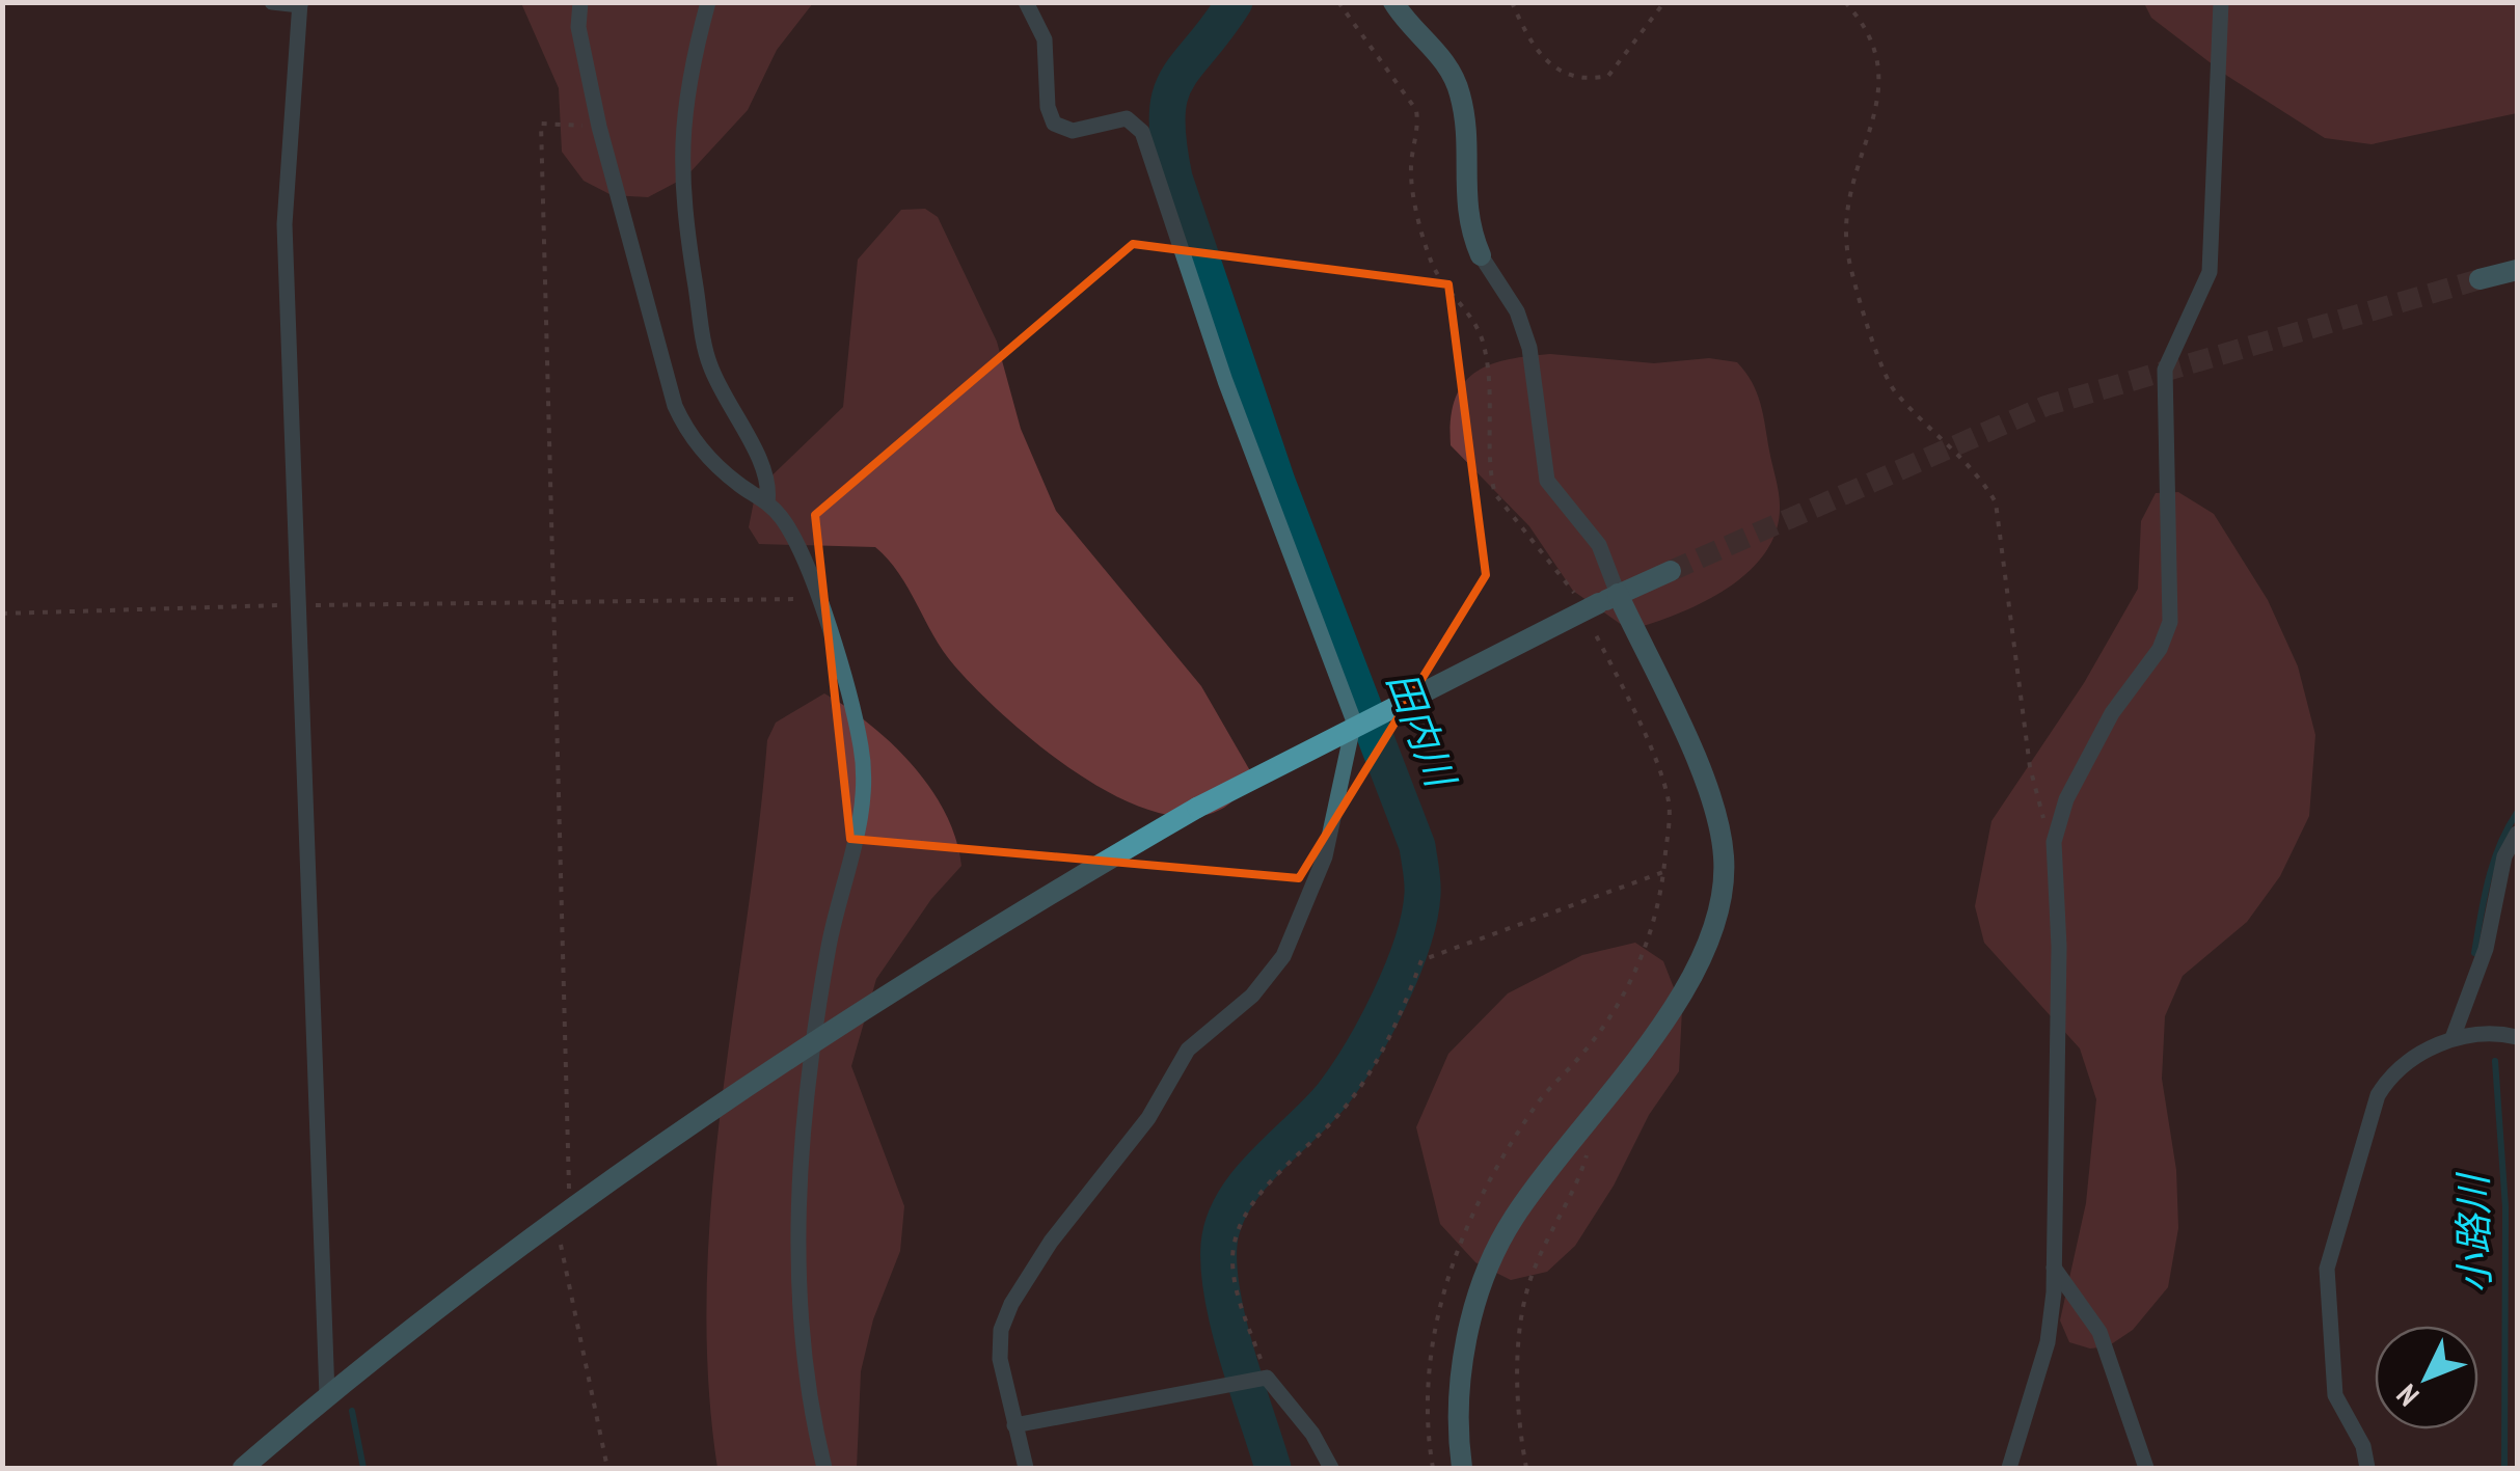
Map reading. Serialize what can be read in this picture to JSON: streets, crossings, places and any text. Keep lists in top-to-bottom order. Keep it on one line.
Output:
{"water":["田内川","小路川"],"north":"bottom left"}
